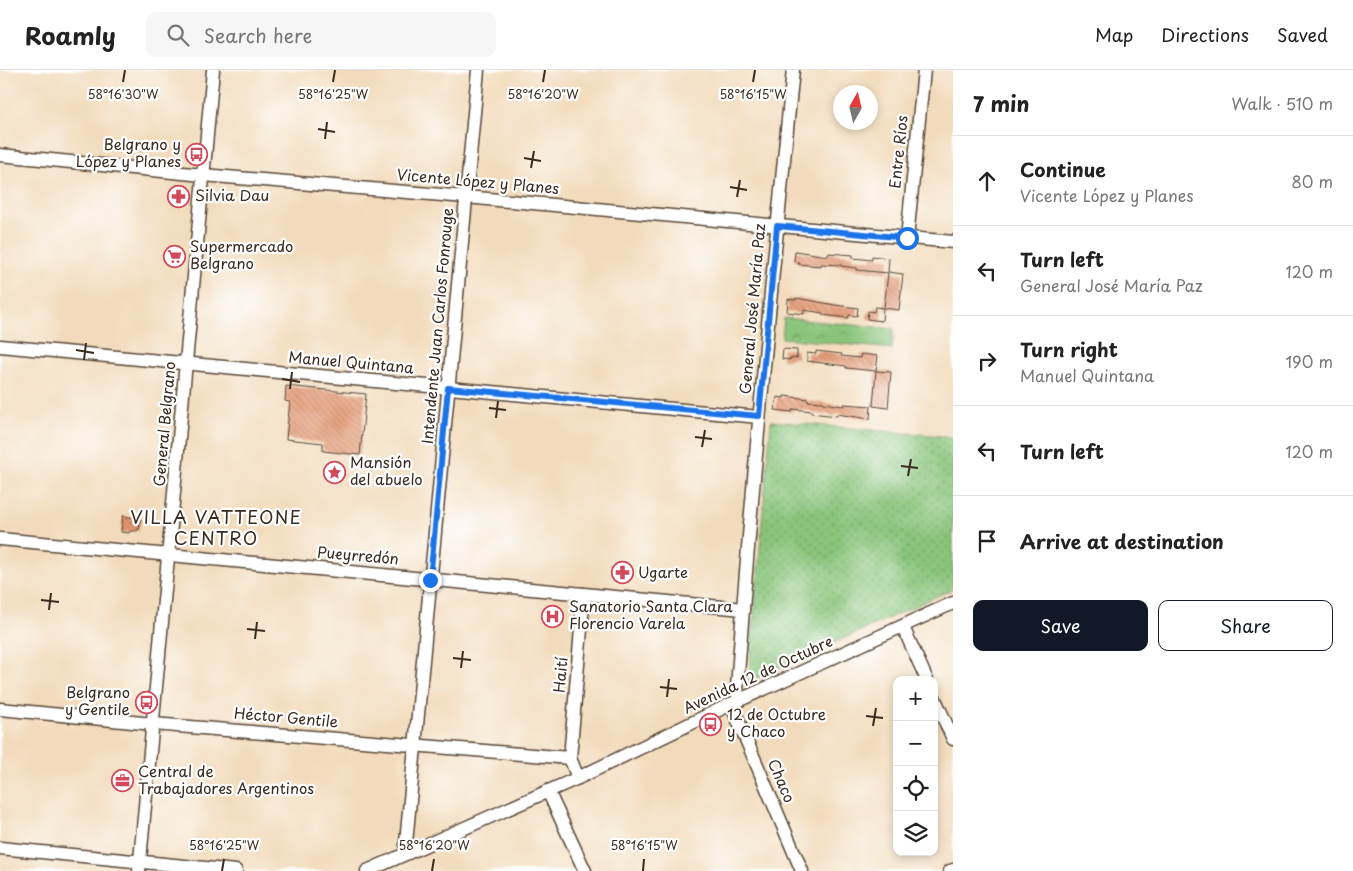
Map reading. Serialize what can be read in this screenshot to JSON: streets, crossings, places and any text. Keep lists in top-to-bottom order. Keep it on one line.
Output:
{"streets":{"street":["Entre Ríos","Vicente López y Planes","General José María Paz","Intendente Juan Carlos Fonrouge","Manuel Quintana","General Belgrano","Pueyrredón","Haití","Avenida 12 de Octubre","Héctor Gentile","Chaco"]},"crossings":[["Entre Ríos","Vicente López y Planes"],["Vicente López y Planes","General José María Paz"],["Vicente López y Planes","Intendente Juan Carlos Fonrouge"],["Vicente López y Planes","General Belgrano"],["General José María Paz","Manuel Quintana"],["General José María Paz","Pueyrredón"],["General José María Paz","Avenida 12 de Octubre"],["General José María Paz","Chaco"],["Intendente Juan Carlos Fonrouge","Manuel Quintana"],["Intendente Juan Carlos Fonrouge","Pueyrredón"],["Intendente Juan Carlos Fonrouge","Avenida 12 de Octubre"],["Intendente Juan Carlos Fonrouge","Héctor Gentile"],["Manuel Quintana","General Belgrano"],["General Belgrano","Pueyrredón"],["General Belgrano","Héctor Gentile"],["Pueyrredón","Haití"],["Haití","Héctor Gentile"],["Avenida 12 de Octubre","Chaco"]],"districts":["VILLA VATTEONE CENTRO"],"places":{"bus stop":["Belgrano y López y Planes","Belgrano y Gentile","12 de Octubre y Chaco"],"pharmacy":["Silvia Dau","Ugarte"],"supermarket":["Supermercado Belgrano"],"place":["Mansión del abuelo"],"hospital":["Sanatorio Santa Clara Florencio Varela"],"office":["Central de Trabajadores Argentinos"]},"north":"top","page":{"header":"Roamly","search":"Search here","nav":["Map","Directions","Saved"],"heading":["7 min","Walk · 510 m"],"list":[["Continue","Vicente López y Planes","80 m"],["Turn left","General José María Paz","120 m"],["Turn right","Manuel Quintana","190 m"],["Turn left","120 m"],"Arrive at destination"],"buttons":["Save","Share"],"map_buttons":["+","−"]},"coordinates":["58°16'30\"W","58°16'25\"W","58°16'20\"W","58°16'15\"W"]}
